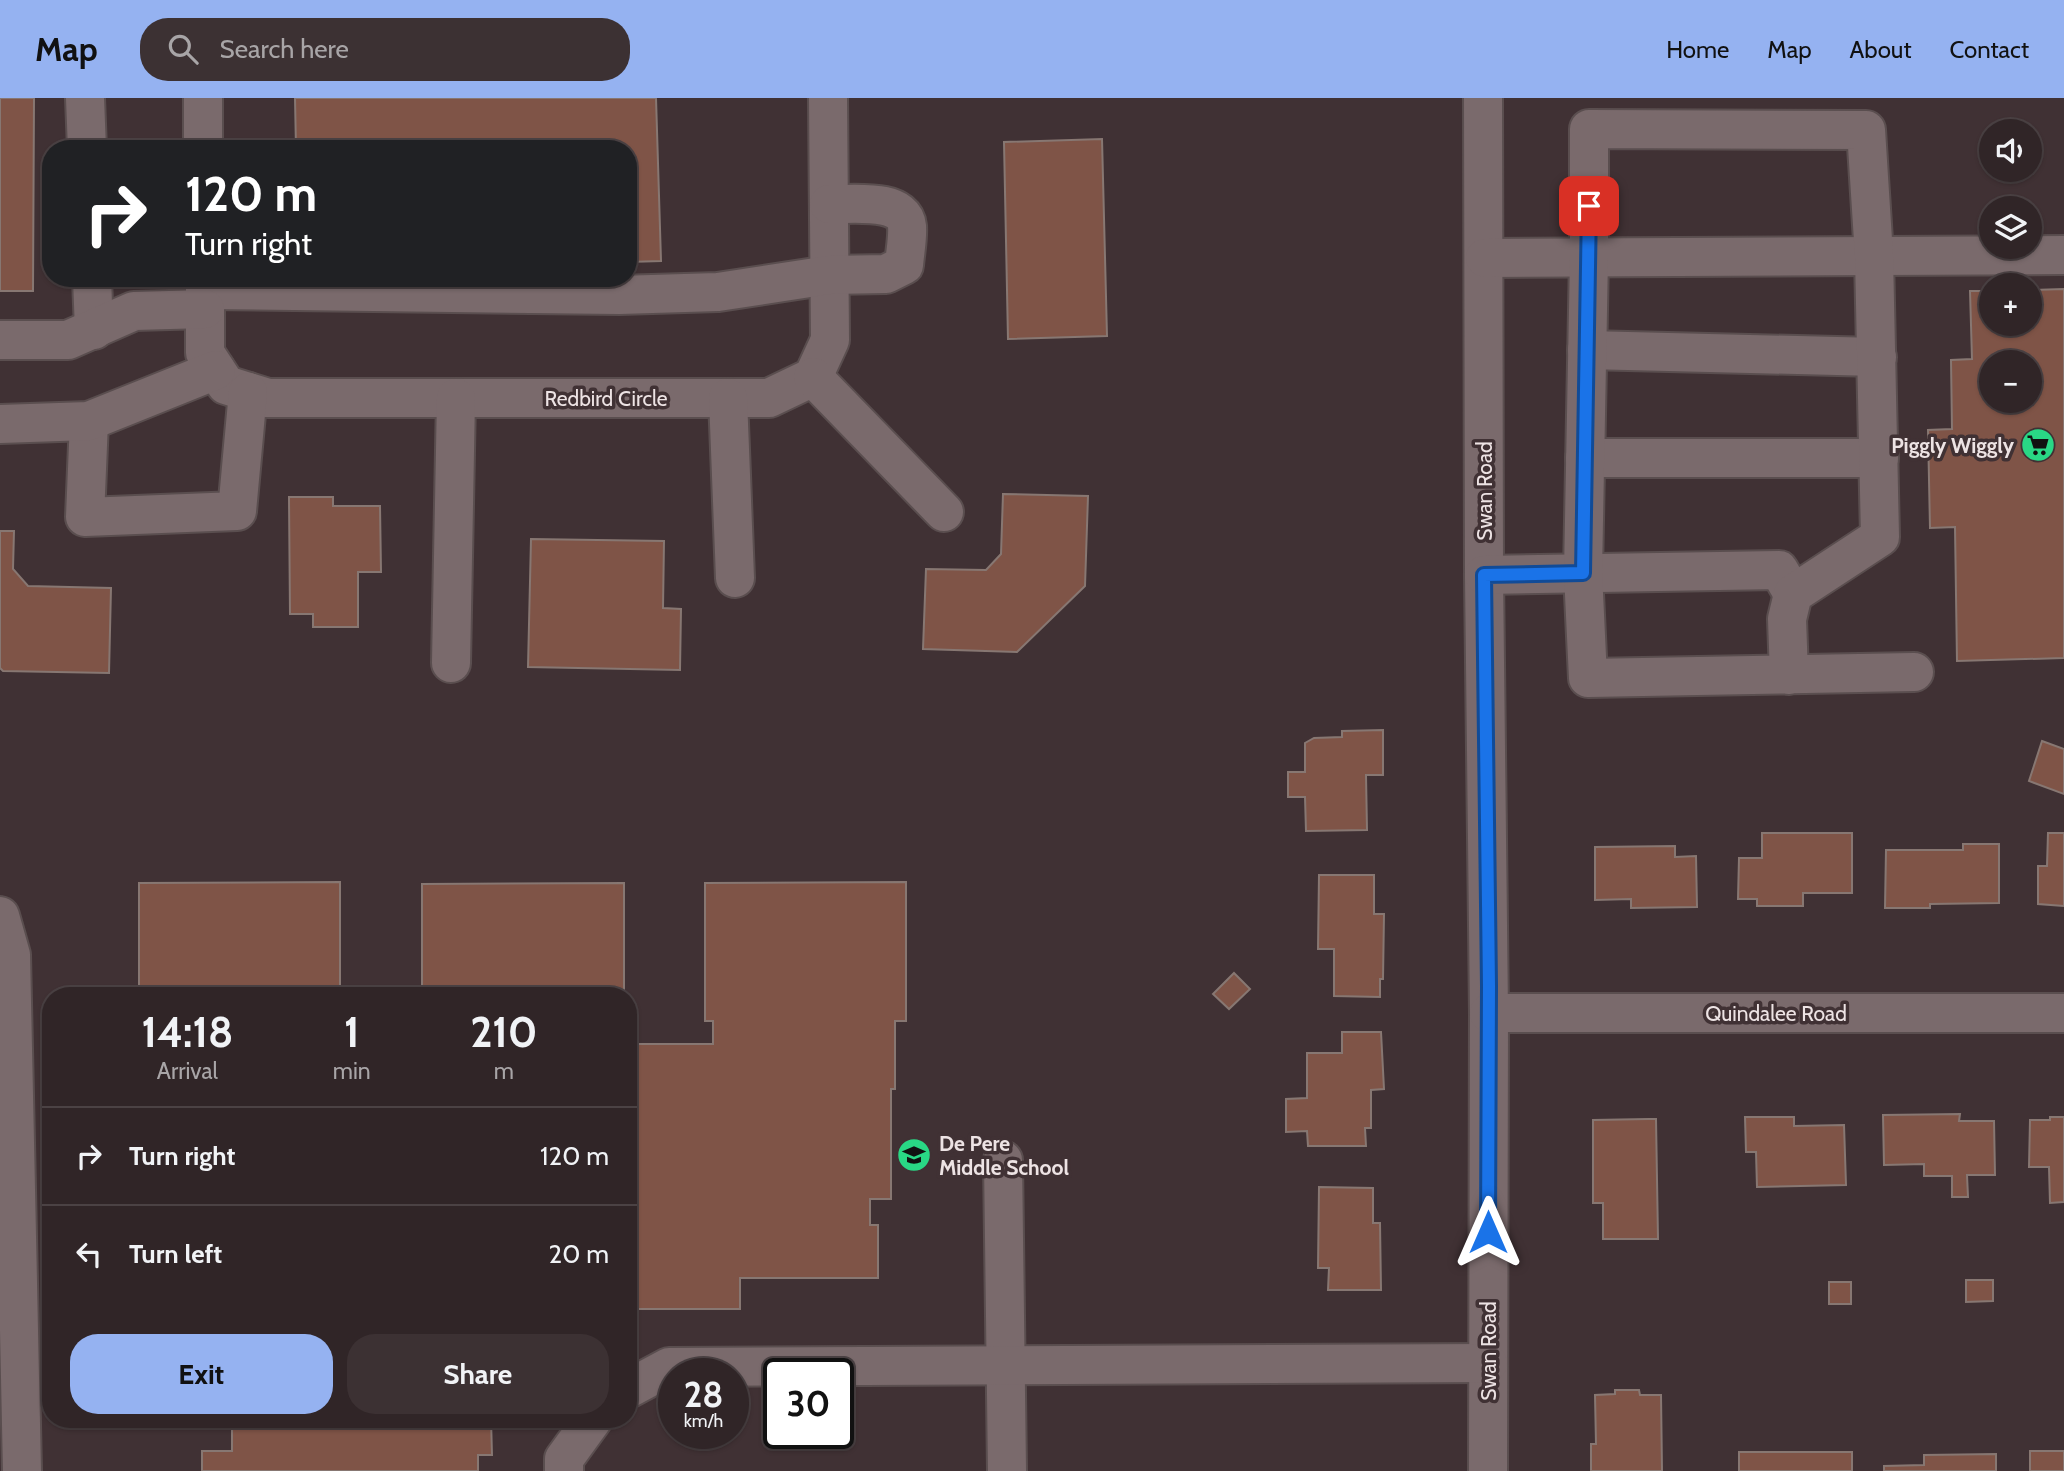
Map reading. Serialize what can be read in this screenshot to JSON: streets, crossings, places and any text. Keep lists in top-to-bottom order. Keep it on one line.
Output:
{"streets":{"street":["Redbird Circle","Swan Road","Quindalee Road"]},"crossings":[["Swan Road","Quindalee Road"]],"places":{"supermarket":["Piggly Wiggly"],"school or university":["De Pere Middle School"]},"page":{"header":"Map","search":"Search here","nav":["Home","Map","About","Contact"],"map_buttons":["+","−"],"turn":["120 m","Turn right"],"eta":["14:18","Arrival","1","min","210","m"],"list":[{"name":"Turn right","value":"120 m"},{"name":"Turn left","value":"20 m"}],"buttons":["Exit","Share"],"speed":"28 km/h","limit":"30"}}
